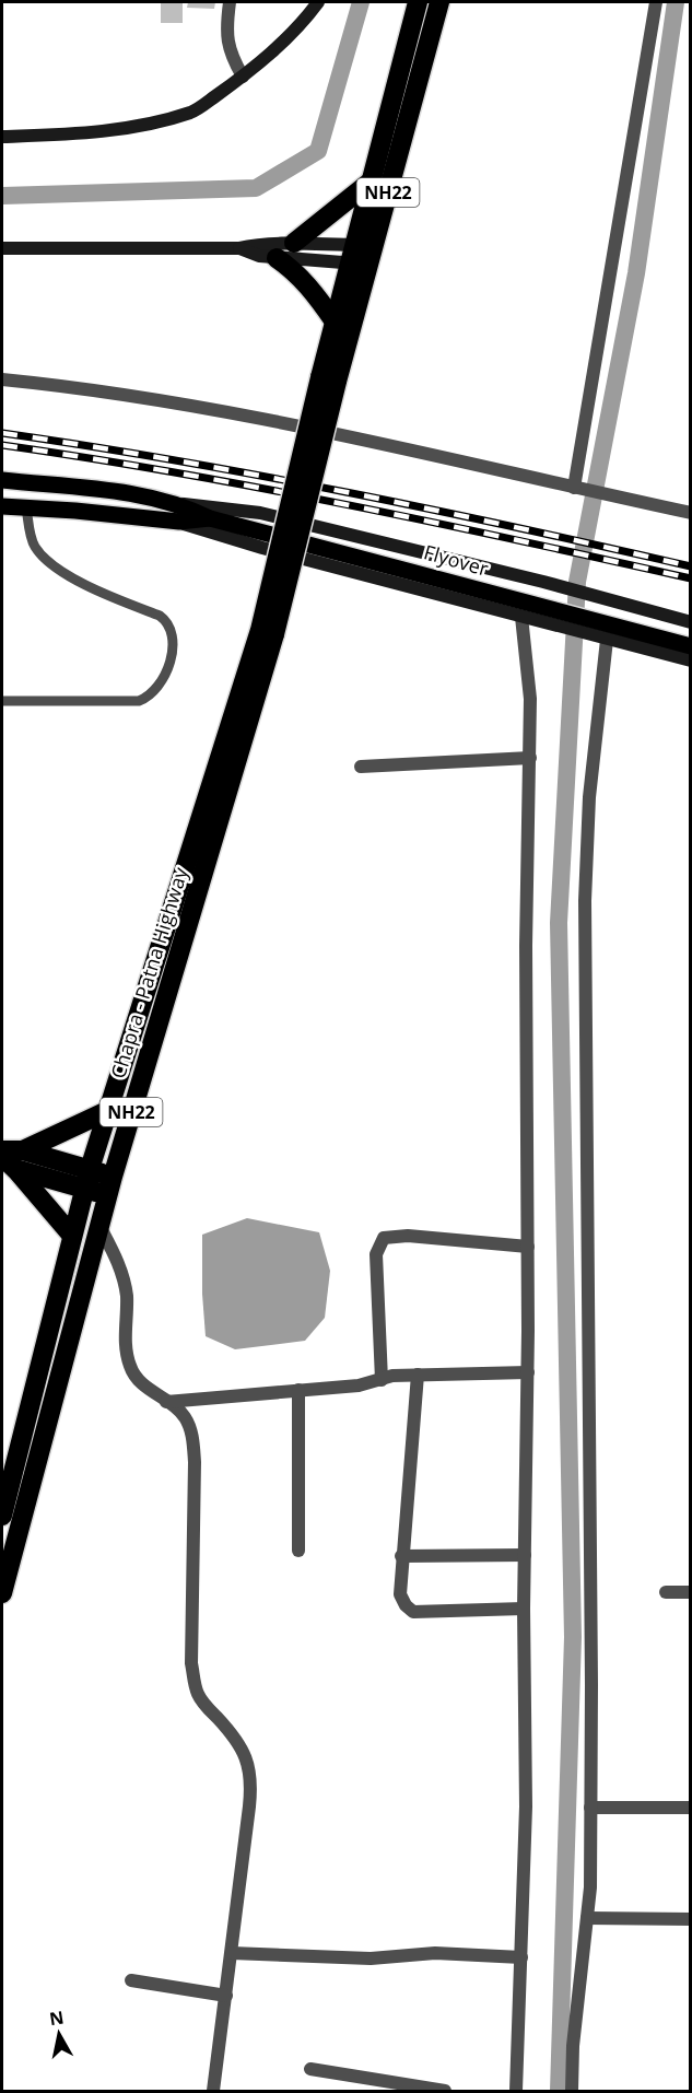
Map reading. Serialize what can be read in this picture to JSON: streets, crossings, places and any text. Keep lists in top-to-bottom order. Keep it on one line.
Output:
{"streets":{"highway":["NH22","Chapra - Patna Highway"],"main road":["Flyover"]},"crossings":[["NH22","Chapra - Patna Highway"]],"north":"top"}
